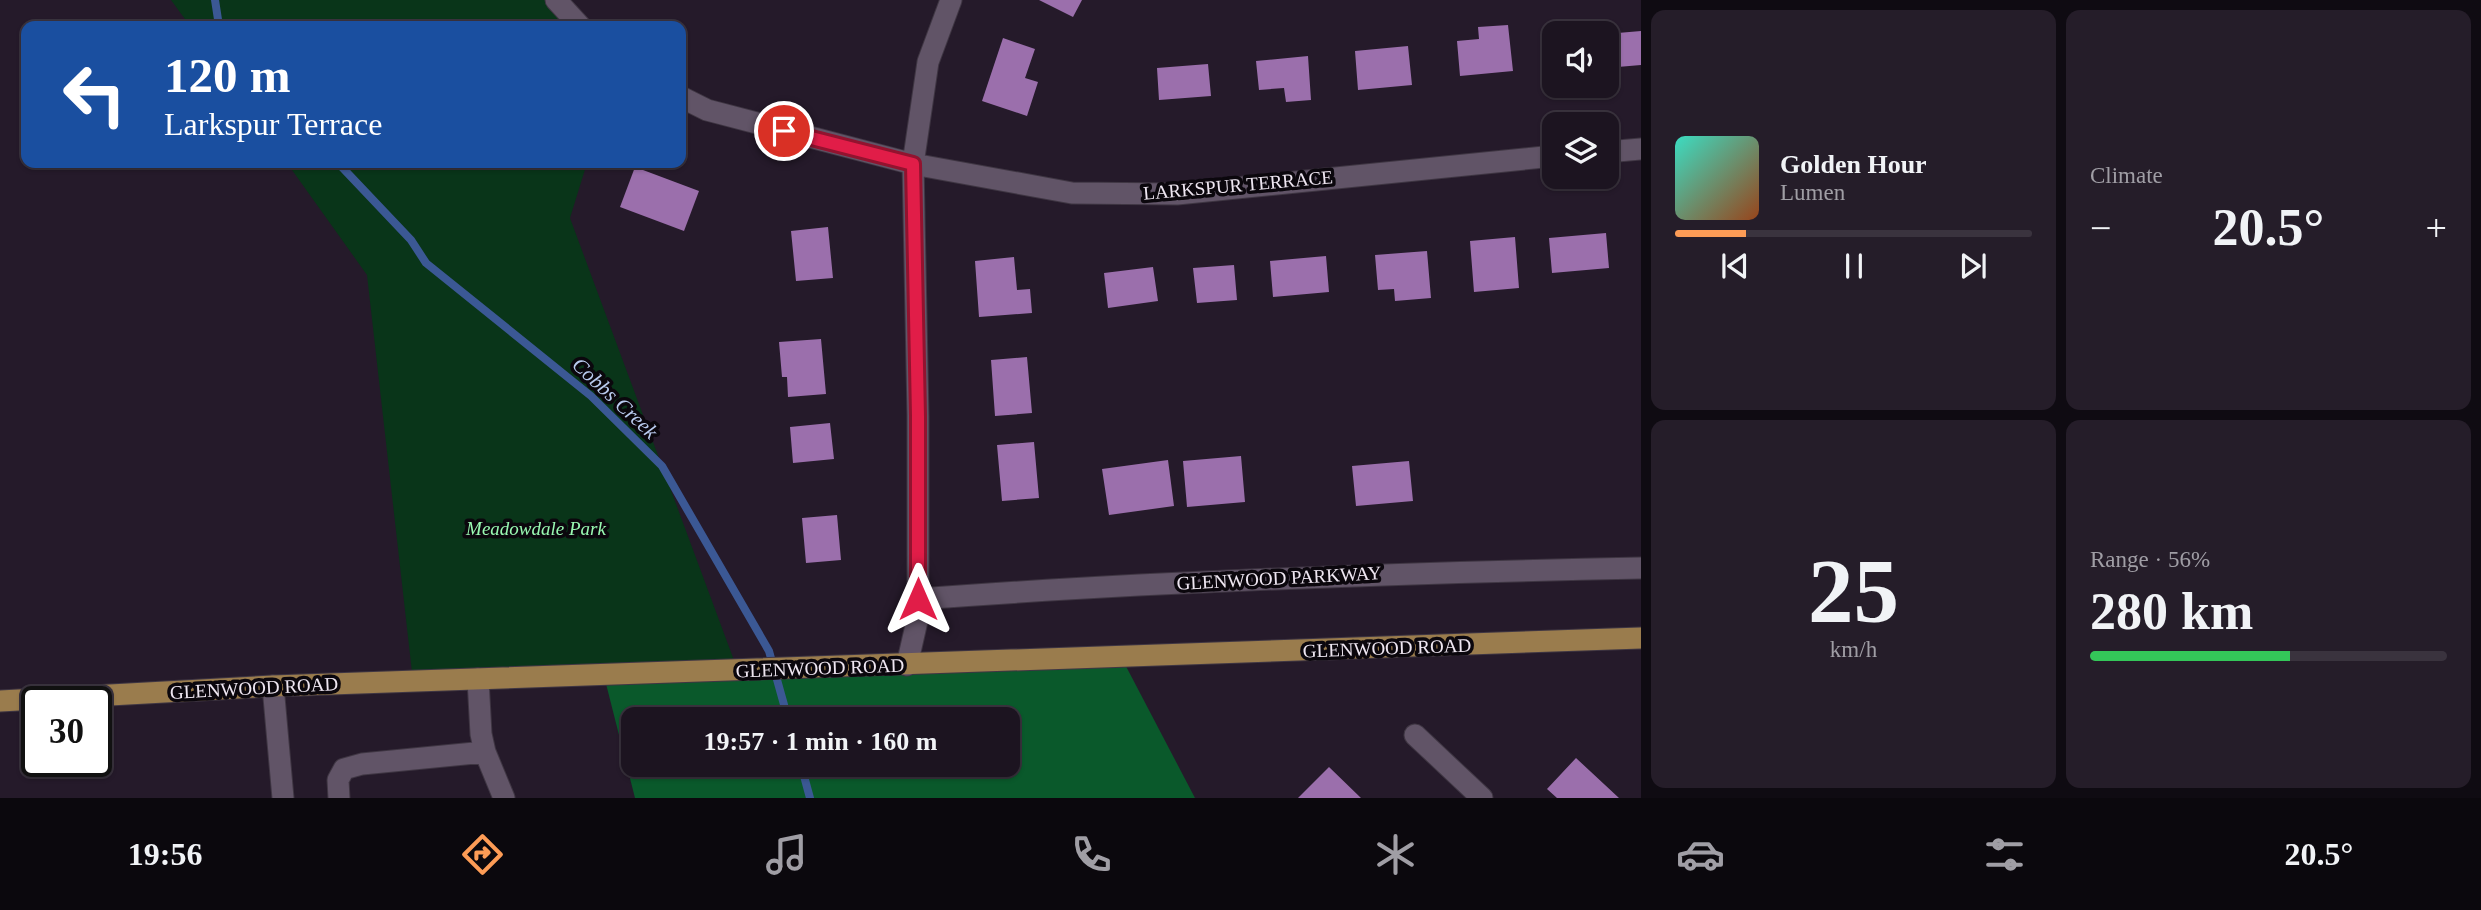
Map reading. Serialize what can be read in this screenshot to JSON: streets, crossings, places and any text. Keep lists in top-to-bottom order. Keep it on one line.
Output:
{"streets":{"main road":["GLENWOOD ROAD"],"street":["LARKSPUR TERRACE","GLENWOOD PARKWAY"]},"water":["Cobbs Creek"],"parks":["Meadowdale Park"],"page":{"tile":["Climate",["25","km/h"],["Range · 56%","280 km"]],"turn":["120 m","Larkspur Terrace"],"song":["Golden Hour","Lumen"],"heat":["−","20.5°","+"],"limit":"30","trip":"19:57 · 1 min · 160 m","tabs":["19:56","20.5°"]}}
